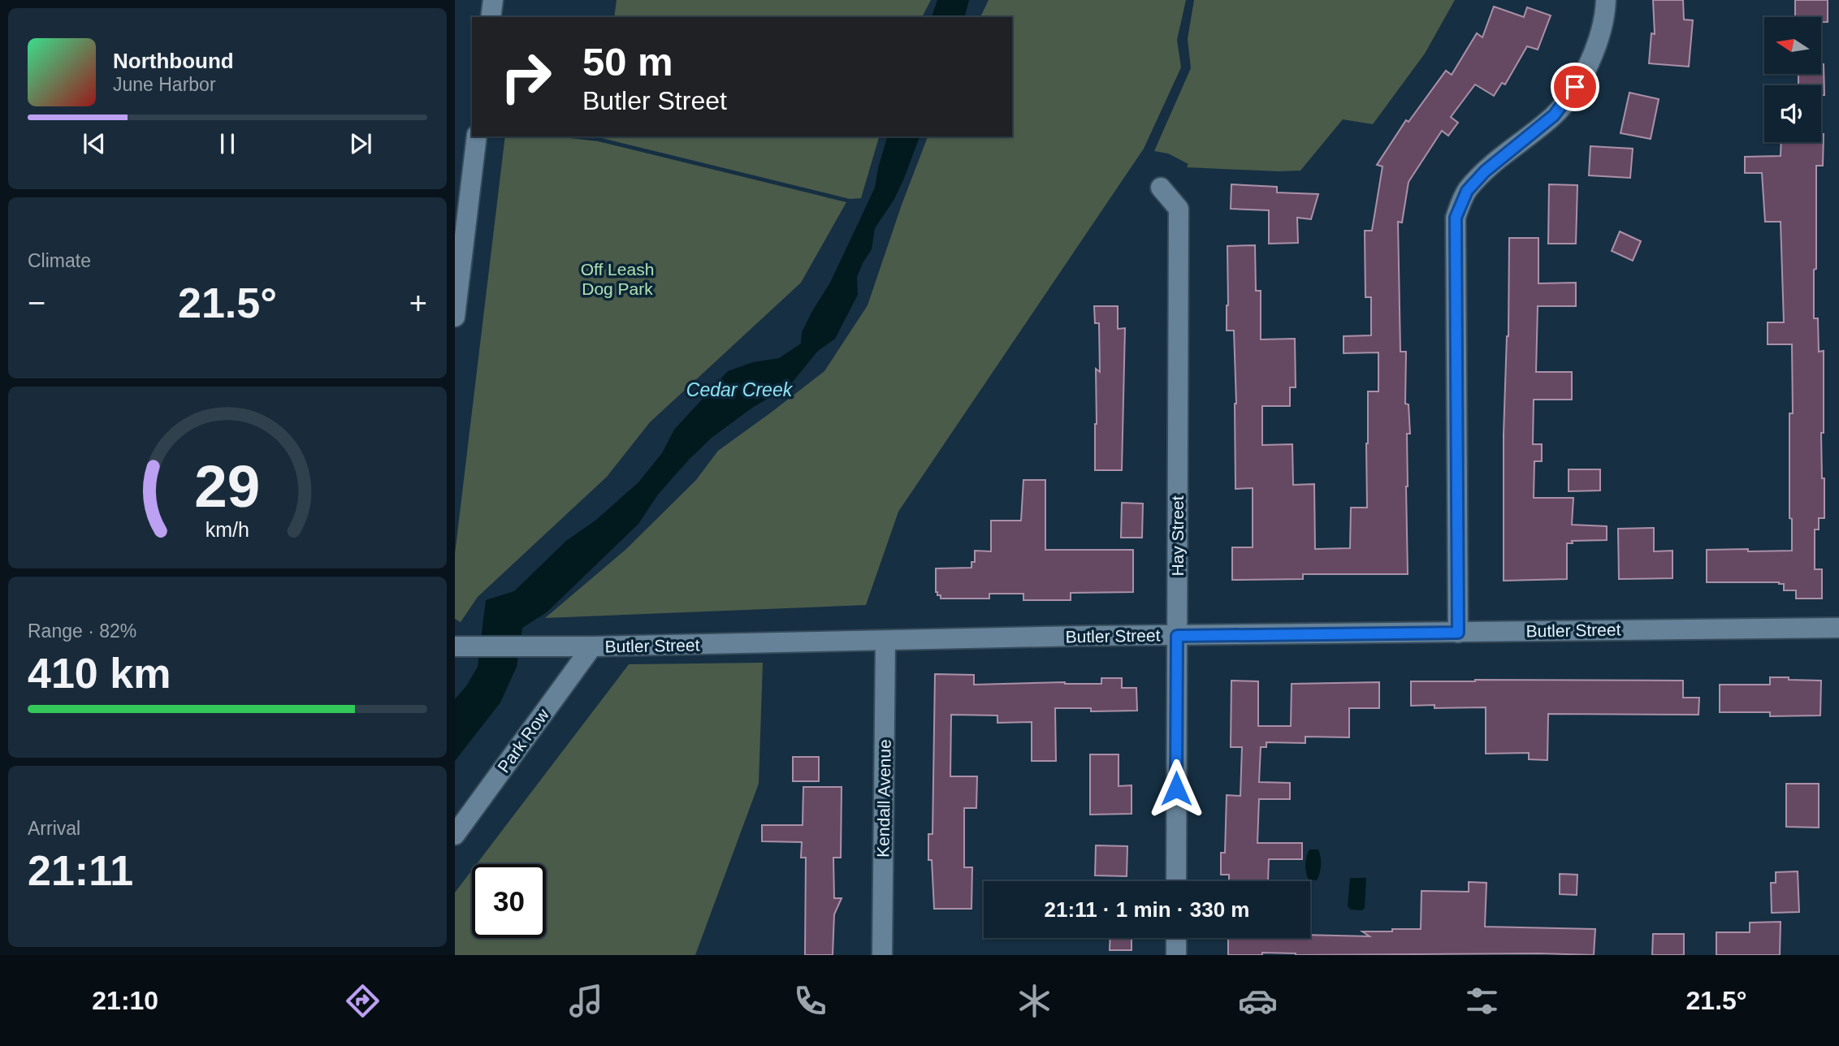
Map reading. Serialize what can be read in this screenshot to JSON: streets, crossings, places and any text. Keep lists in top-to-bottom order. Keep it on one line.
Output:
{"streets":{"street":["Hay Street","Butler Street","Park Row","Kendall Avenue"]},"crossings":[["Hay Street","Butler Street"],["Butler Street","Park Row"],["Butler Street","Kendall Avenue"]],"water":["Cedar Creek"],"parks":["Off Leash Dog Park"],"north":"left","page":{"turn":["50 m","Butler Street"],"song":["Northbound","June Harbor"],"tile":["Climate",["Range · 82%","410 km"],["Arrival","21:11"]],"heat":["−","21.5°","+"],"limit":"30","trip":"21:11 · 1 min · 330 m","tabs":["21:10","21.5°"],"gauge":["29","km/h"]}}
